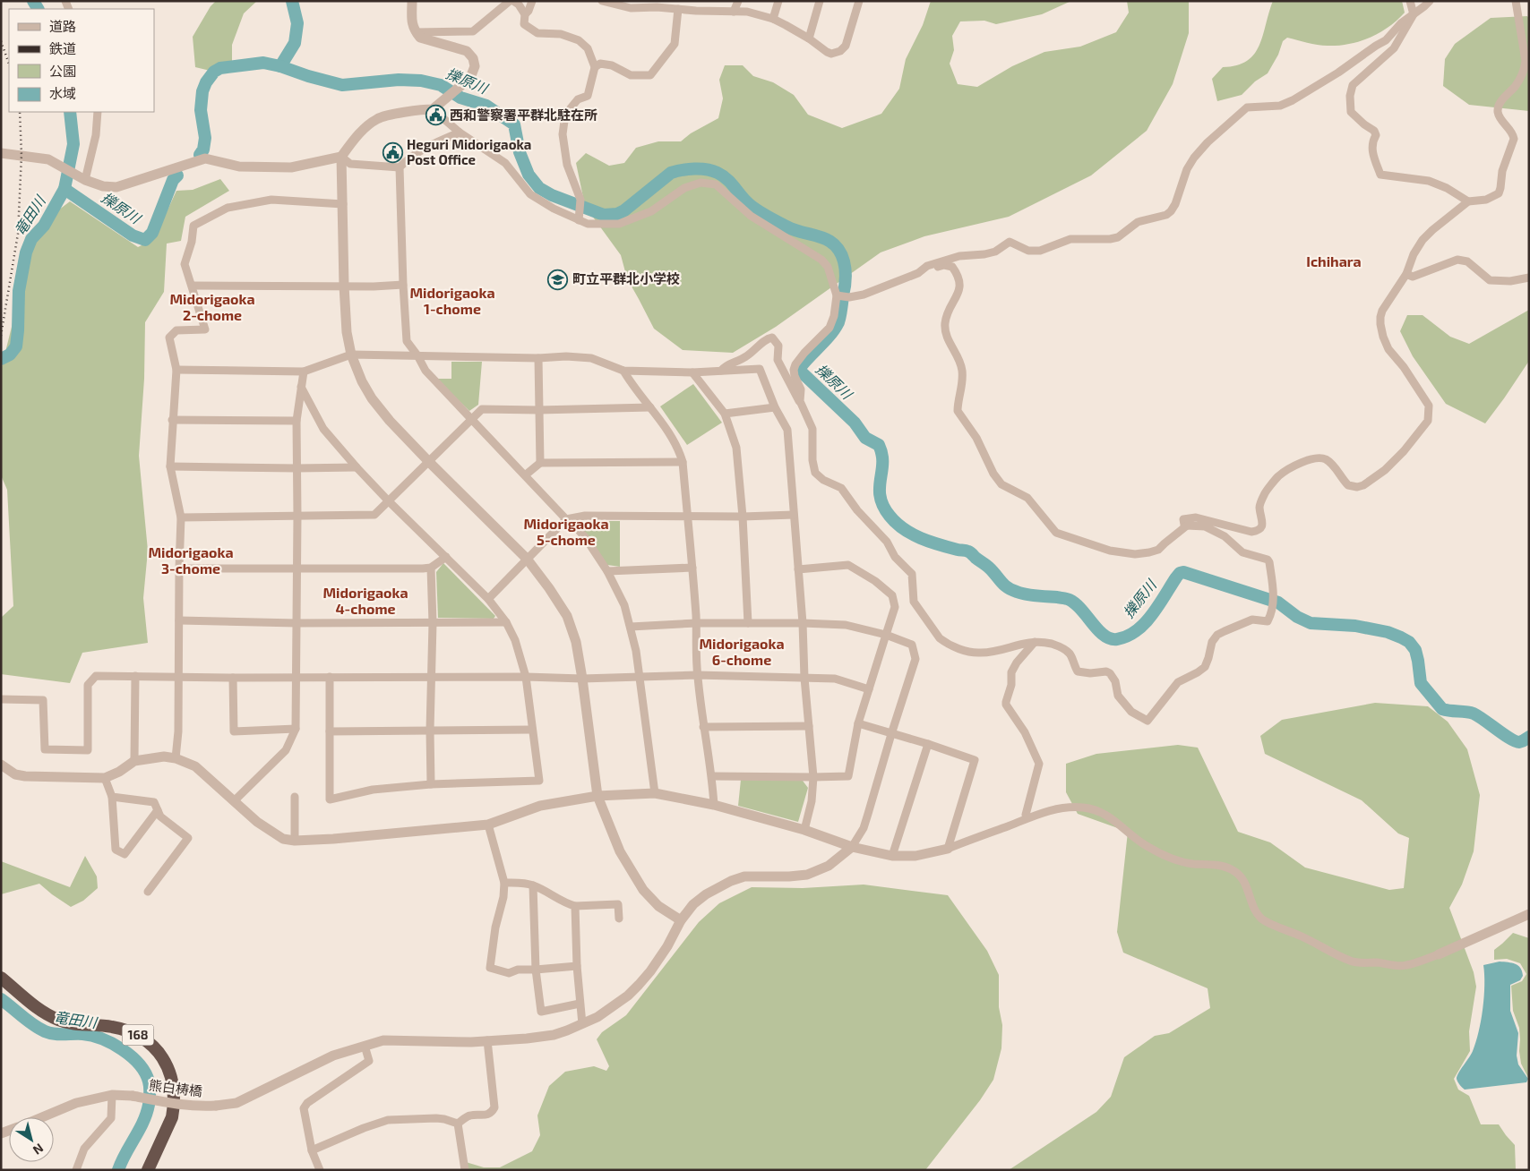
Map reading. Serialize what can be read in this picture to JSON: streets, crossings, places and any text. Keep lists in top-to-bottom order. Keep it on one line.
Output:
{"streets":{"highway":["168"],"street":["熊白梼橋"]},"districts":["Ichihara","Midorigaoka 1-chome","Midorigaoka 2-chome","Midorigaoka 5-chome","Midorigaoka 3-chome","Midorigaoka 4-chome","Midorigaoka 6-chome"],"water":["擽原川","竜田川"],"places":{"public building":["西和警察署平群北駐在所","Heguri Midorigaoka Post Office"],"school or university":["町立平群北小学校"]},"legend":["道路","鉄道","公園","水域"],"north":"bottom right"}
